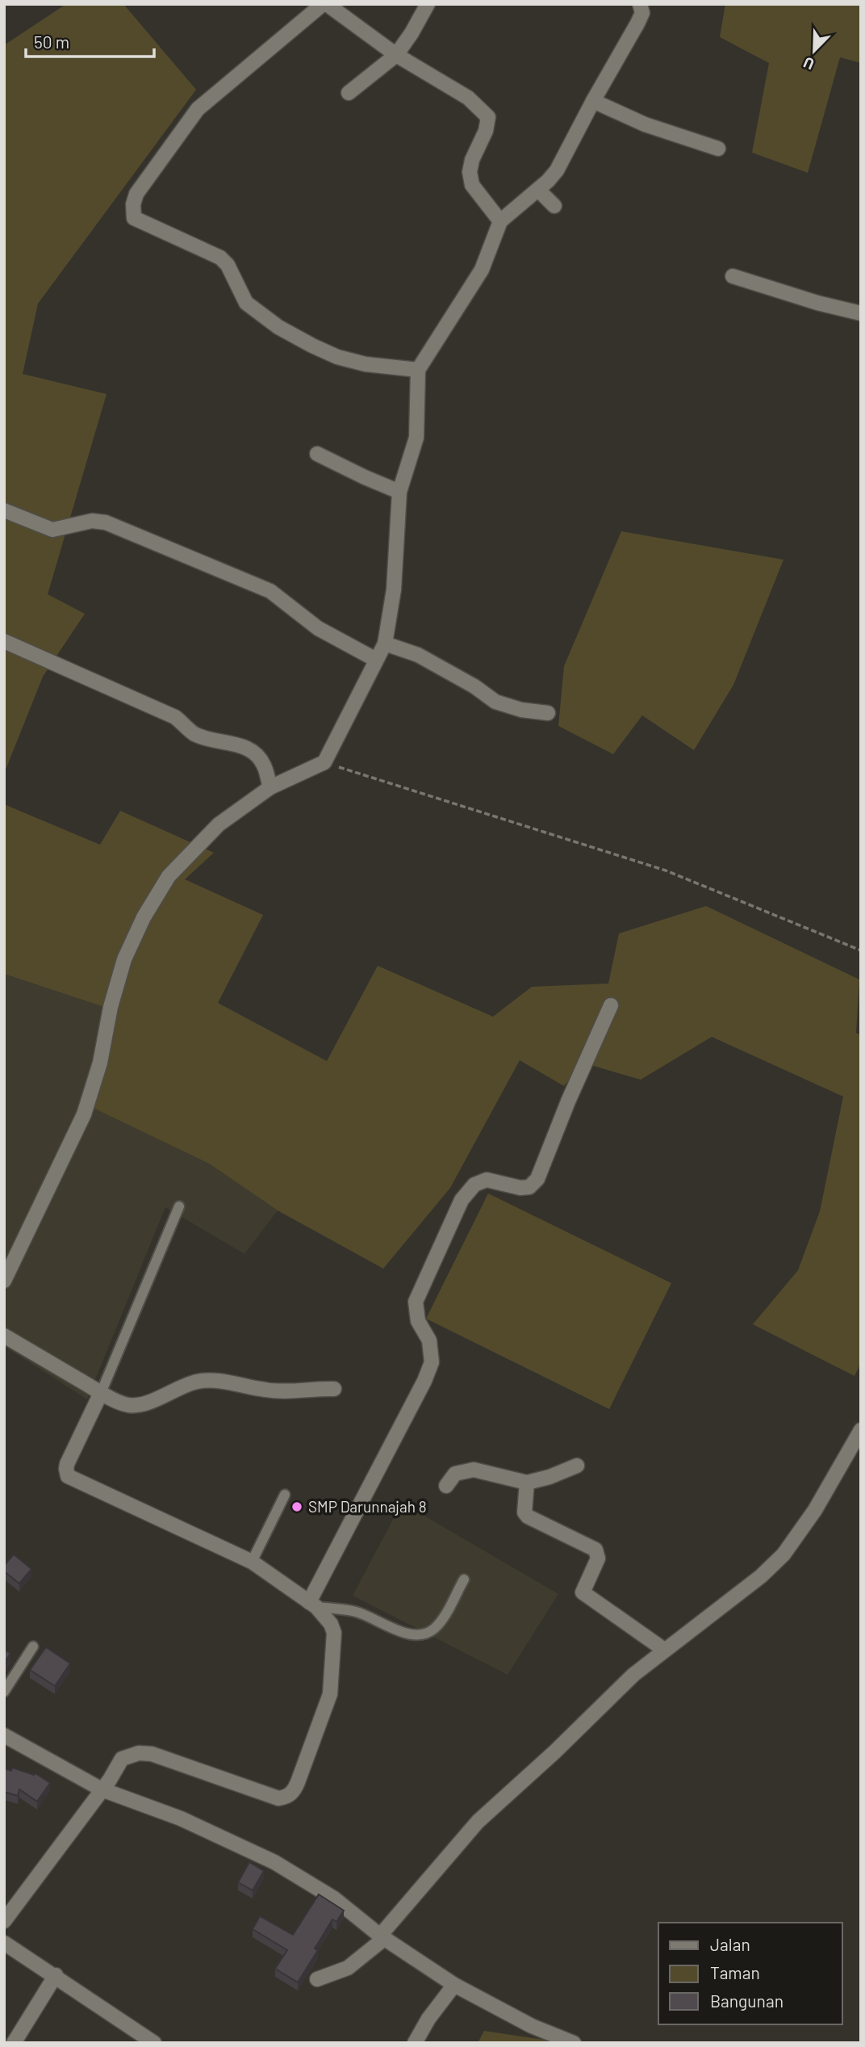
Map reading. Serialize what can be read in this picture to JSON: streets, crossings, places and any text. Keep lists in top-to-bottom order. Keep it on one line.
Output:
{"places":["SMP Darunnajah 8"],"legend":["Jalan","Taman","Bangunan"],"scale_bar":"50 m","north":"bottom left"}
